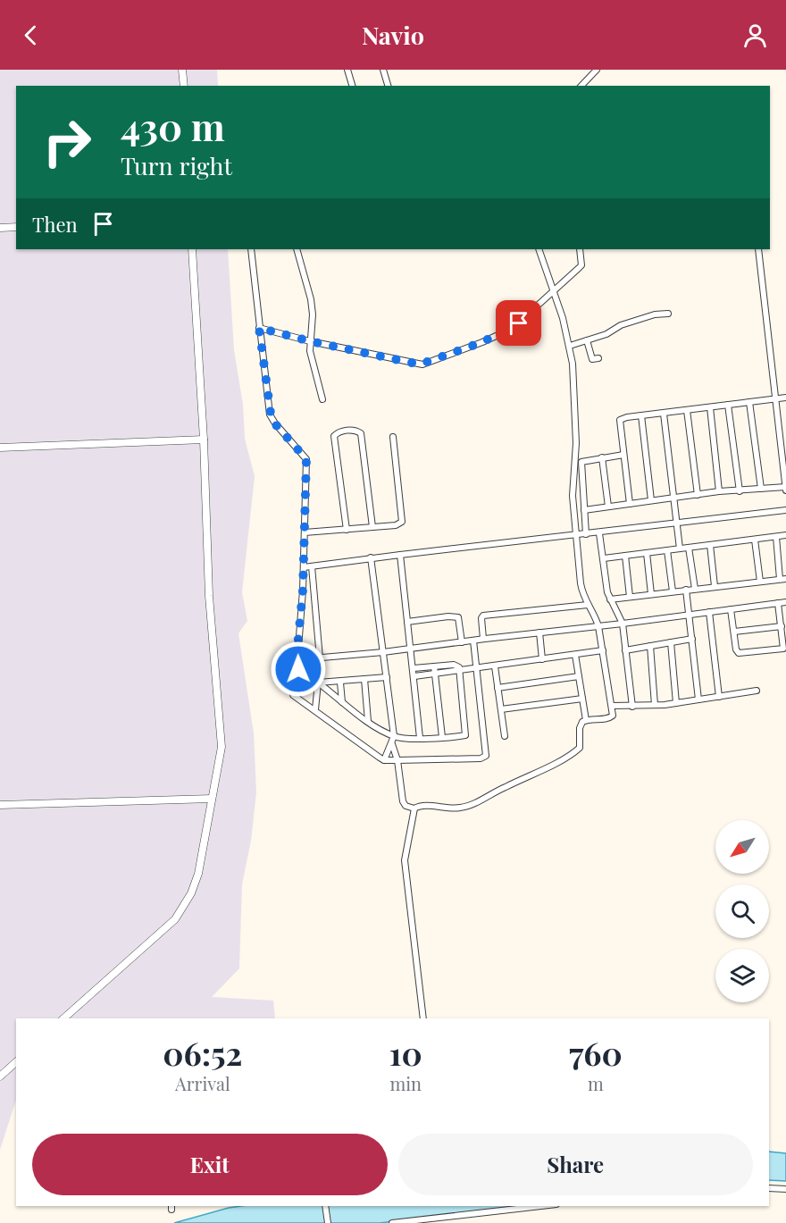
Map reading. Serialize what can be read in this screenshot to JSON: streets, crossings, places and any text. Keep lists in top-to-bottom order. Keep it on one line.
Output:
{"north":"bottom left","page":{"header":"Navio","turn":["430 m","Turn right"],"then":"Then","eta":["06:52","Arrival","10","min","760","m"],"buttons":["Exit","Share"]}}
